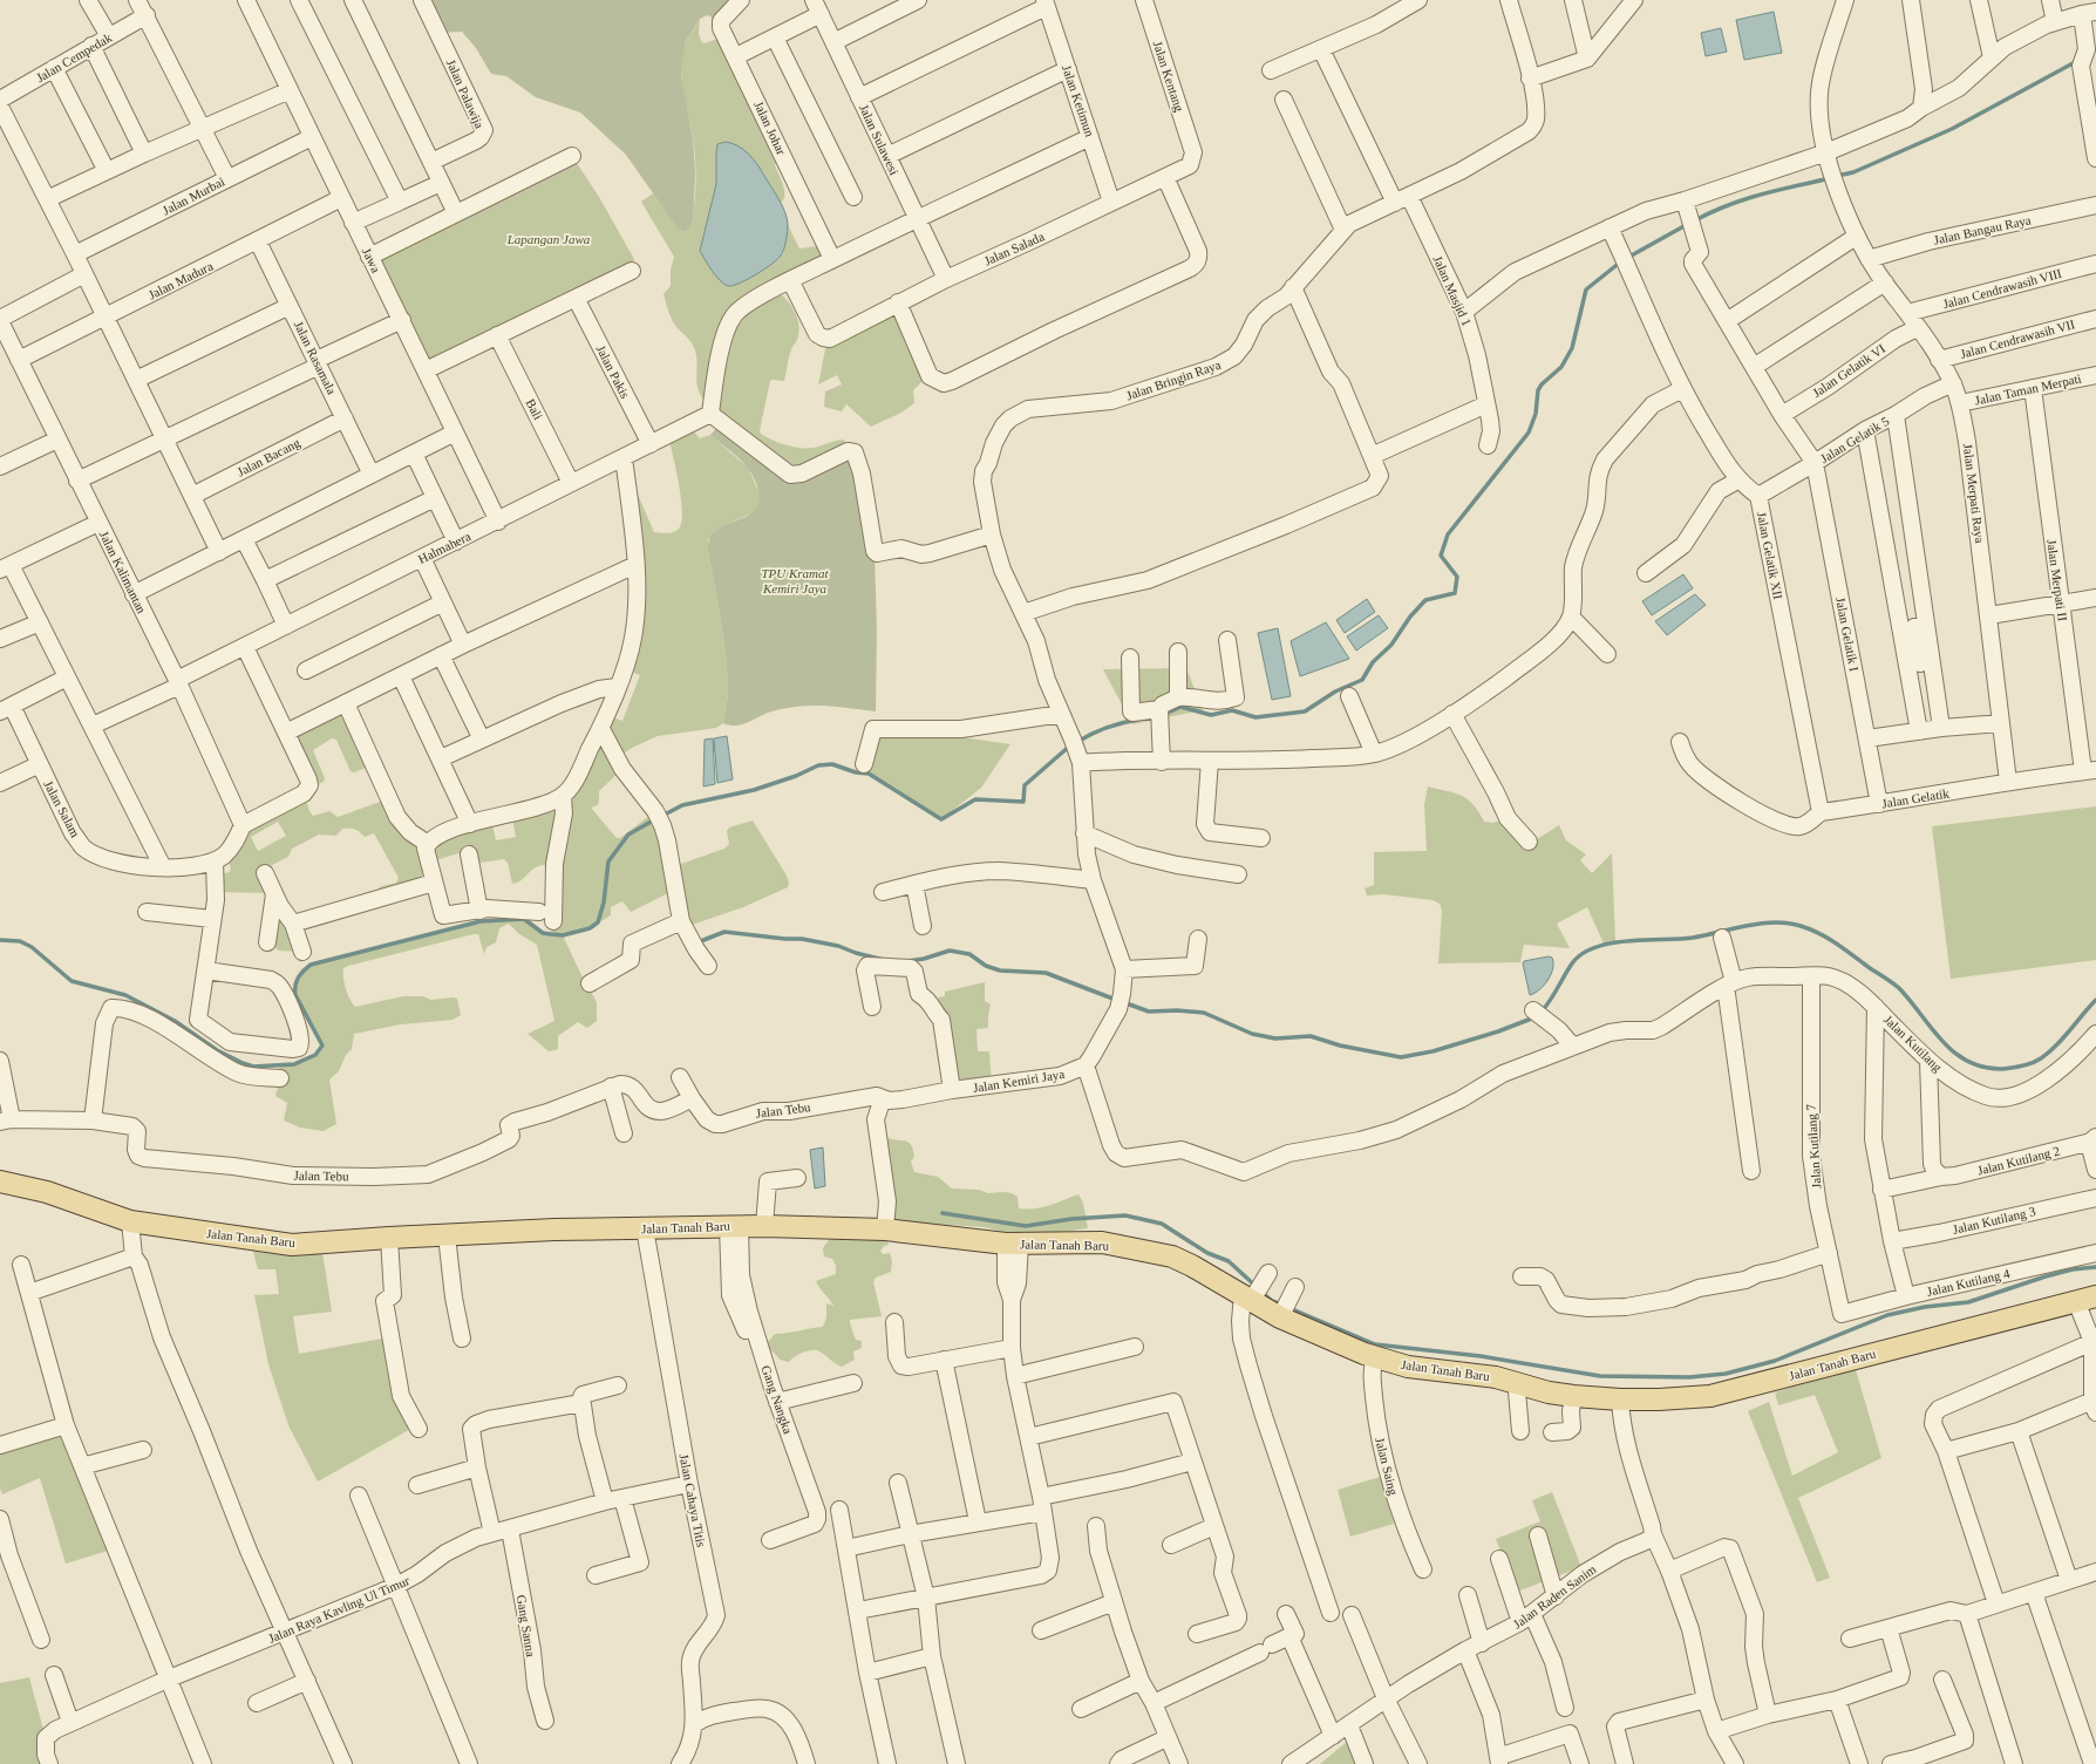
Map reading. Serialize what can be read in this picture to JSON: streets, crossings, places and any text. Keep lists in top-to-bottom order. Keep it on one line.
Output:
{"streets":{"main road":["Jalan Tanah Baru"],"street":["Jalan Cempedak","Jalan Kentang","Jalan Palawija","Jalan Ketimun","Jalan Johar","Jalan Sulawesi","Jalan Murbai","Jalan Bangau Raya","Jalan Salada","Jawa","Jalan Madura","Jalan Cendrawasih VIII","Jalan Masjid 1","Jalan Cendrawasih VII","Jalan Rasamala","Jalan Gelatik VI","Jalan Pakis","Jalan Bringin Raya","Jalan Taman Merpati","Bali","Jalan Gelatik 5","Jalan Bacang","Jalan Merpati Raya","Halmahera","Jalan Gelatik XII","Jalan Kalimantan","Jalan Merpati II","Jalan Gelatik I","Jalan Gelatik","Jalan Salam","Jalan Kutilang","Jalan Kemiri Jaya","Jalan Tebu","Jalan Kutilang 7","Jalan Kutilang 2","Jalan Kutilang 3","Jalan Kutilang 4","Gang Nangka","Jalan Saing","Jalan Cahaya Titis","Jalan Raden Sanim","Jalan Raya Kavling Ul Timur","Gang Sanna"]},"crossings":[["Jalan Kentang","Jalan Salada"],["Jalan Ketimun","Jalan Salada"],["Jalan Sulawesi","Jalan Salada"],["Jalan Murbai","Jawa"],["Jalan Bangau Raya","Jalan Merpati Raya"],["Jawa","Jalan Madura"],["Jawa","Halmahera"],["Jalan Madura","Jalan Rasamala"],["Jalan Madura","Jalan Kalimantan"],["Jalan Cendrawasih VIII","Jalan Merpati Raya"],["Jalan Masjid 1","Jalan Bringin Raya"],["Jalan Cendrawasih VII","Jalan Merpati Raya"],["Jalan Rasamala","Jalan Bacang"],["Jalan Gelatik VI","Jalan Merpati Raya"],["Jalan Pakis","Halmahera"],["Jalan Taman Merpati","Jalan Merpati Raya"],["Jalan Taman Merpati","Jalan Merpati II"],["Bali","Halmahera"],["Jalan Gelatik 5","Jalan Merpati Raya"],["Jalan Gelatik 5","Jalan Gelatik XII"],["Jalan Gelatik 5","Jalan Gelatik I"],["Jalan Merpati Raya","Jalan Gelatik"],["Halmahera","Jalan Kalimantan"],["Jalan Gelatik XII","Jalan Gelatik"],["Jalan Kalimantan","Jalan Salam"],["Jalan Gelatik I","Jalan Gelatik"],["Jalan Kutilang","Jalan Kutilang 7"],["Jalan Kemiri Jaya","Jalan Tebu"],["Jalan Kutilang 7","Jalan Kutilang 4"],["Jalan Tanah Baru","Jalan Saing"],["Jalan Tanah Baru","Jalan Cahaya Titis"],["Jalan Cahaya Titis","Jalan Raya Kavling Ul Timur"],["Jalan Raya Kavling Ul Timur","Gang Sanna"]],"parks":["Lapangan Jawa","TPU Kramat Kemiri Jaya"]}
